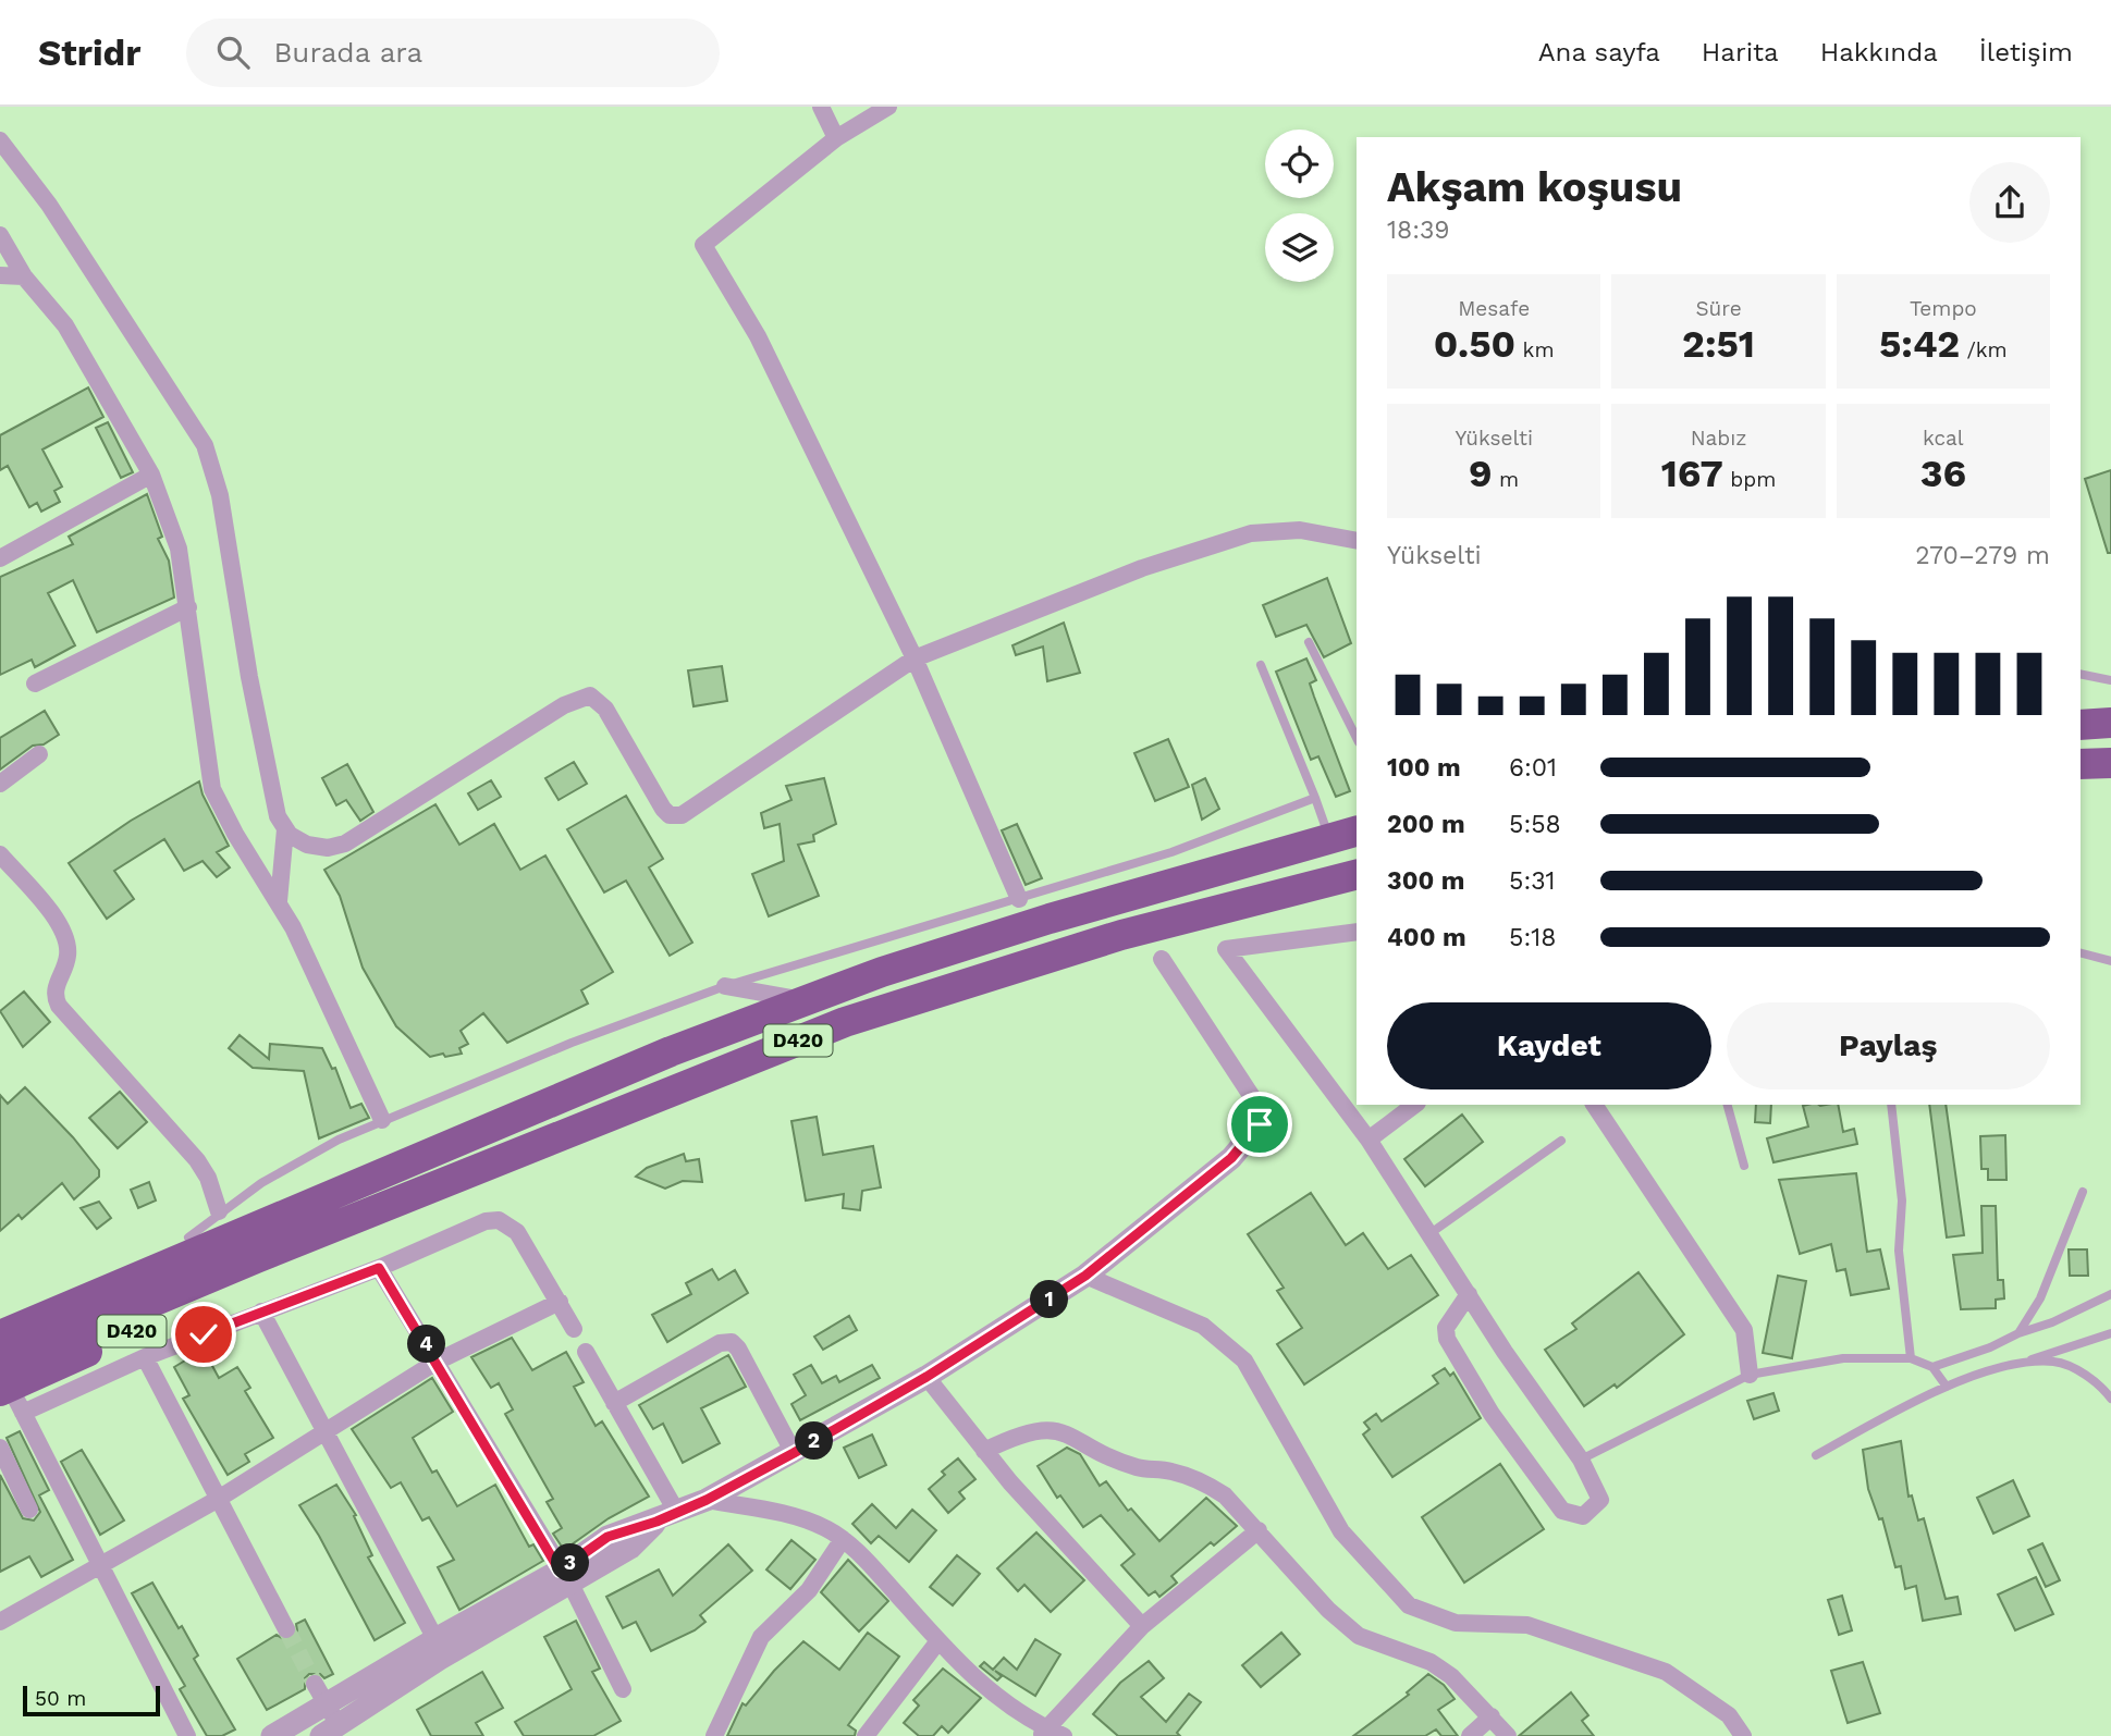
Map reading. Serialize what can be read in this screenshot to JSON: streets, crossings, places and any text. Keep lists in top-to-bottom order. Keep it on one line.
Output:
{"streets":{"highway":["D420"]},"scale_bar":"50 m","page":{"header":"Stridr","search":"Burada ara","nav":["Ana sayfa","Harita","Hakkında","İletişim"],"heading":["Akşam koşusu","18:39"],"stats":[["Mesafe","0.50 km"],["Süre","2:51"],["Tempo","5:42 /km"],["Yükselti","9 m"],["Nabız","167 bpm"],["kcal","36"]],"chart":["Yükselti","270–279 m"],"list":[{"name":"100 m","note":"6:01"},{"name":"200 m","note":"5:58"},{"name":"300 m","note":"5:31"},{"name":"400 m","note":"5:18"}],"buttons":["Kaydet","Paylaş"],"pins":["1","4","2","3"],"scale":"50 m"}}
